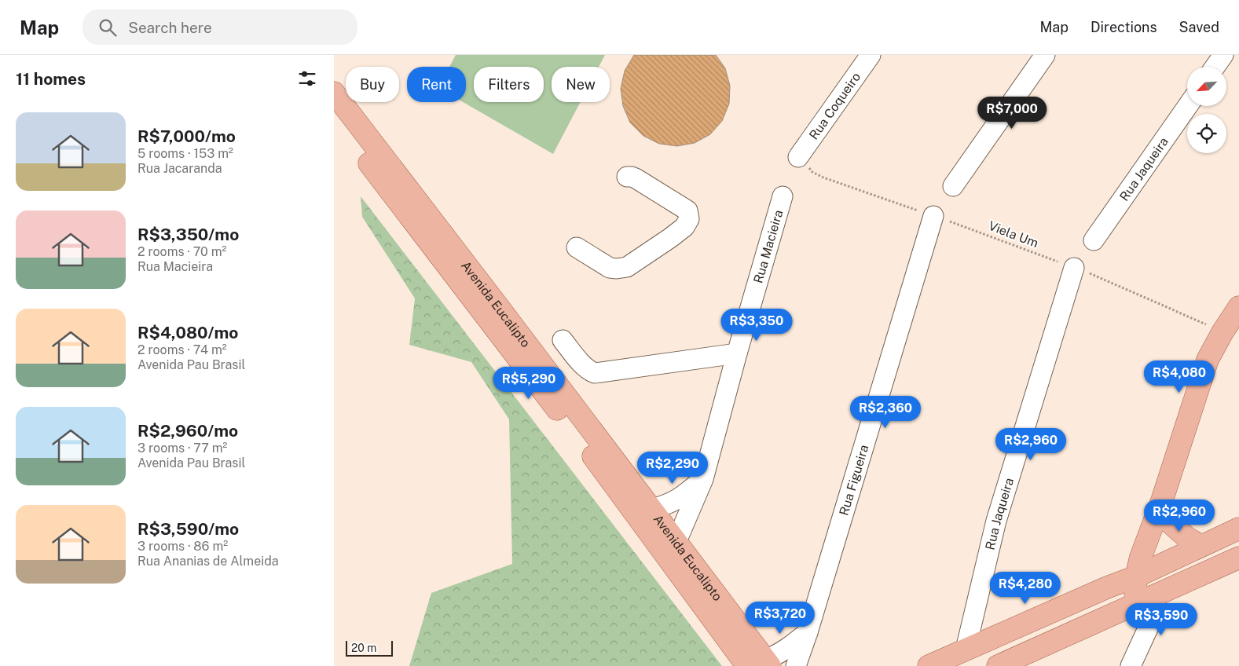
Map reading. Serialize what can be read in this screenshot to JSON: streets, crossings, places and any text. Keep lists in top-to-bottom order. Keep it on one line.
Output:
{"streets":{"main road":["Avenida Eucalipto"],"street":["Rua Coqueiro","Rua Jaqueira","Rua Macieira","Rua Figueira"],"path":["Viela Um"]},"crossings":[["Rua Coqueiro","Viela Um"],["Rua Jaqueira","Viela Um"],["Viela Um","Rua Figueira"],["Rua Macieira","Avenida Eucalipto"]],"scale_bar":"20 m","north":"bottom left","page":{"header":"Map","search":"Search here","nav":["Map","Directions","Saved"],"heading":"11 homes","chip":["Buy","Rent","Filters","New"],"price":["R$7,000","R$3,350","R$4,080","R$5,290","R$2,360","R$2,960","R$2,290","R$2,960","R$4,280","R$3,720","R$3,590"],"list":[{"name":"R$7,000/mo","note":"5 rooms · 153 m² · Rua Jacaranda"},{"name":"R$3,350/mo","note":"2 rooms · 70 m² · Rua Macieira"},{"name":"R$4,080/mo","note":"2 rooms · 74 m² · Avenida Pau Brasil"},{"name":"R$2,960/mo","note":"3 rooms · 77 m² · Avenida Pau Brasil"},{"name":"R$3,590/mo","note":"3 rooms · 86 m² · Rua Ananias de Almeida"}],"scale":"20 m"}}
